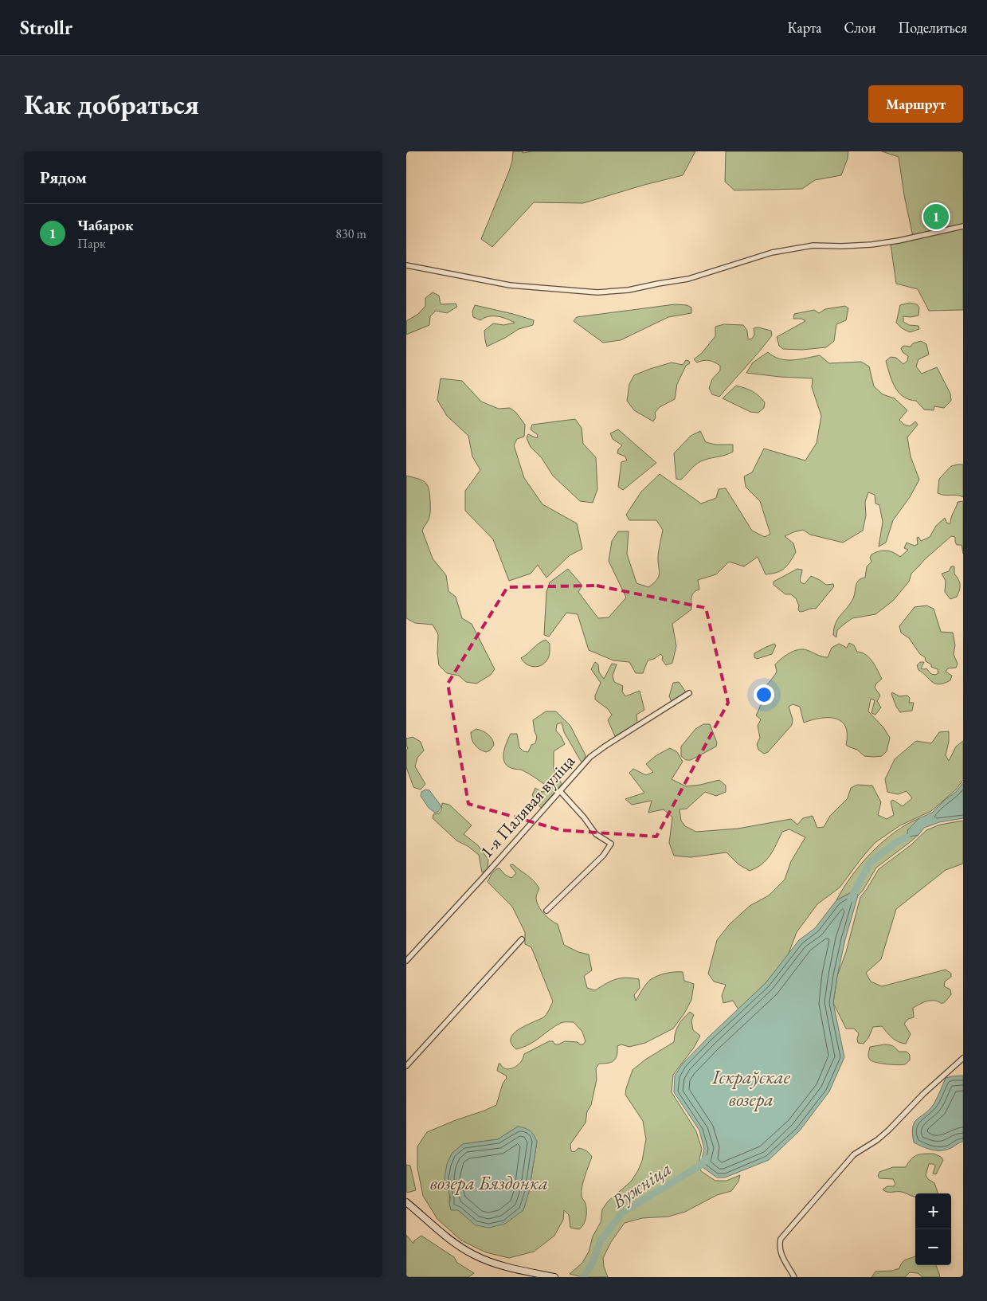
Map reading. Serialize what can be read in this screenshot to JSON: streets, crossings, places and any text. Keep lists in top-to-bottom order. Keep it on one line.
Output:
{"streets":{"street":["1-я Палявая вуліца"]},"water":["Іскраўскае возера","возера Бяздонка","Вужніца"],"page":{"header":"Strollr","nav":["Карта","Слои","Поделиться"],"buttons":"Маршрут","title":"Как добраться","heading":"Рядом","pins":"1","list":[{"mark":"1","name":"Чабарок","note":"Парк","value":"830 m"}],"map_buttons":["+","−"]}}
